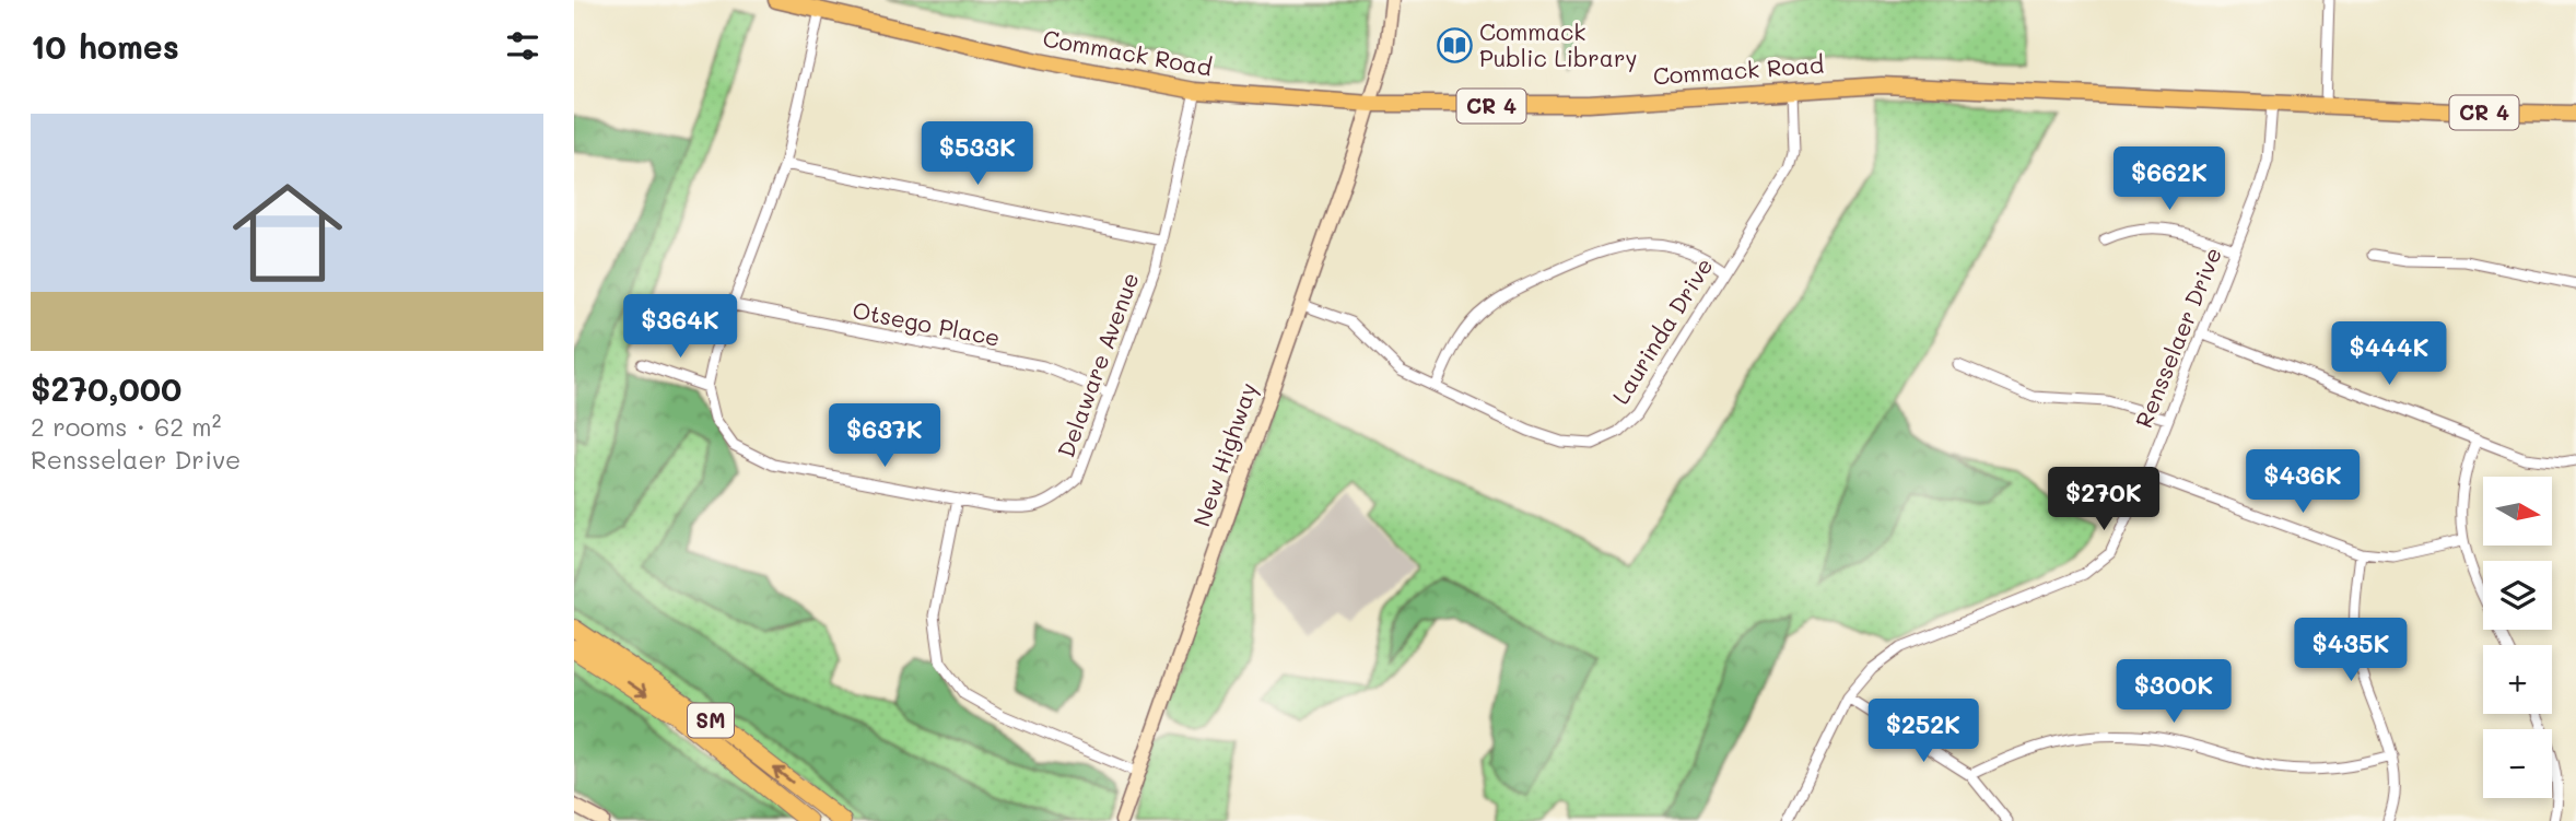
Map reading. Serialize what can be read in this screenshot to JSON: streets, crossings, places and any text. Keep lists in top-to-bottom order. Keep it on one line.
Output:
{"streets":{"highway":["SM"],"main road":["Commack Road","CR 4"],"street":["Otsego Place","Laurinda Drive","Rensselaer Drive","Delaware Avenue","New Highway"]},"crossings":[["Commack Road","Laurinda Drive"],["Commack Road","Rensselaer Drive"],["Commack Road","Delaware Avenue"],["Commack Road","New Highway"],["Otsego Place","Delaware Avenue"],["Laurinda Drive","New Highway"]],"places":{"library":["Commack Public Library"]},"north":"right","page":{"heading":"10 homes","list":[{"name":"$270,000","note":"2 rooms · 62 m² · Rensselaer Drive"}],"price":["$533K","$662K","$364K","$444K","$637K","$436K","$270K","$435K","$300K","$252K"],"map_buttons":["+","−"]}}
